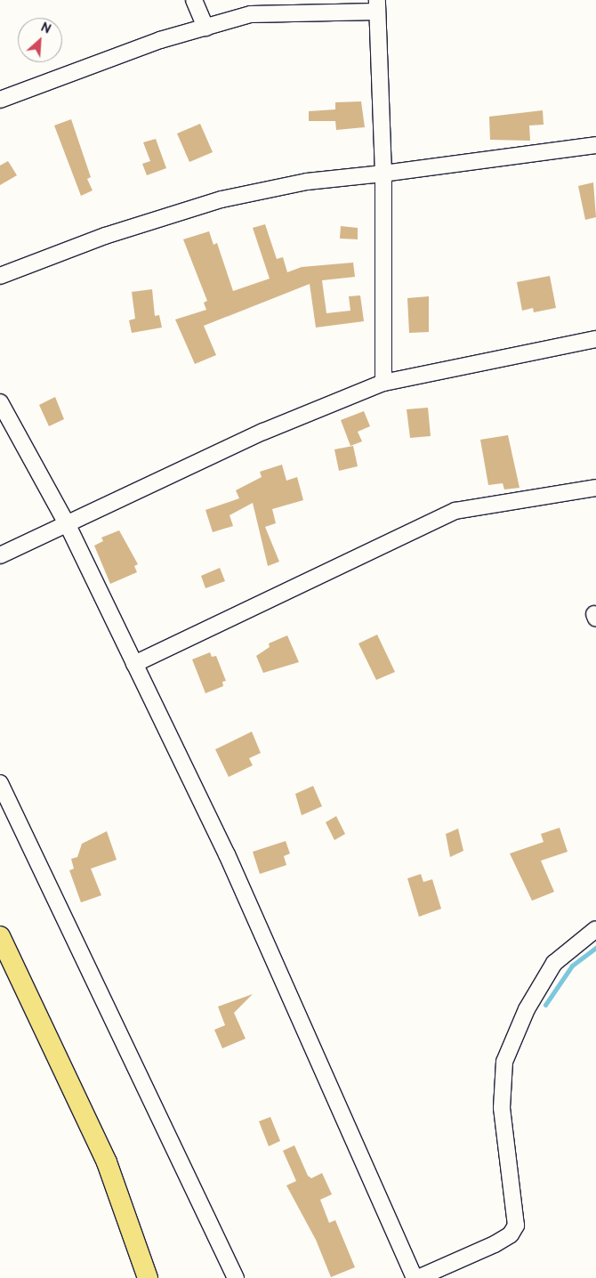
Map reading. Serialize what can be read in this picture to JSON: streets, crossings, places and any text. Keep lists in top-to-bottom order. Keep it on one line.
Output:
{"north":"top right"}
